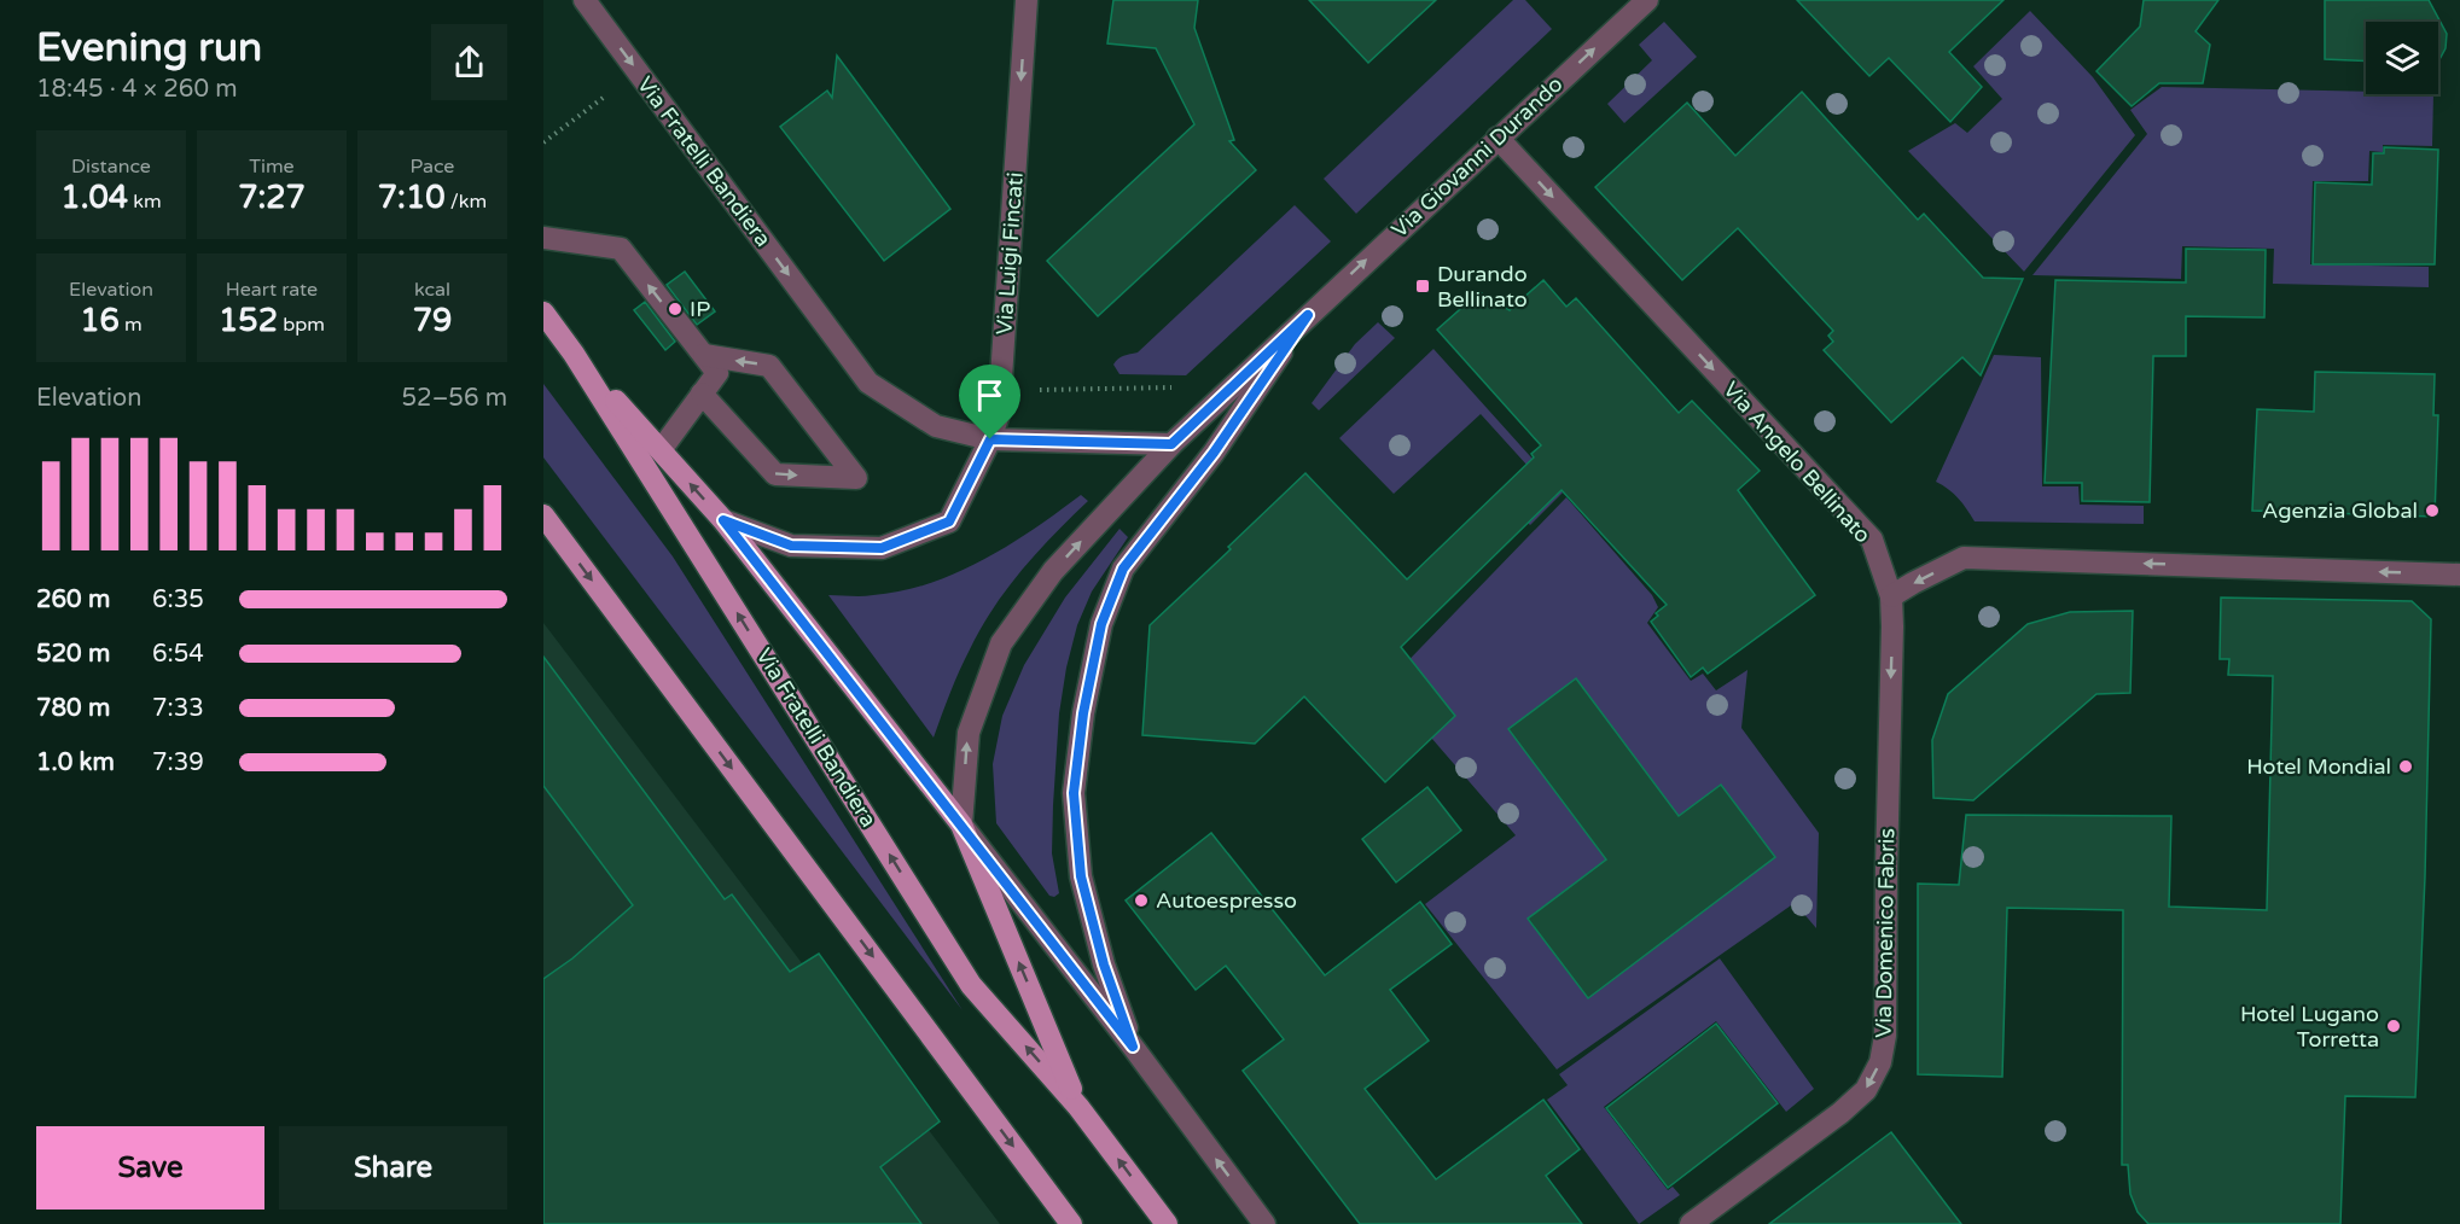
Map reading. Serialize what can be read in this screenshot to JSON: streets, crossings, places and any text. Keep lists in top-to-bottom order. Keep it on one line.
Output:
{"streets":{"main road":["Via Fratelli Bandiera"],"street":["Via Giovanni Durando","Via Luigi Fincati","Via Angelo Bellinato","Via Domenico Fabris"]},"crossings":[["Via Giovanni Durando","Via Fratelli Bandiera"],["Via Giovanni Durando","Via Angelo Bellinato"],["Via Fratelli Bandiera","Via Luigi Fincati"],["Via Angelo Bellinato","Via Domenico Fabris"]],"one_way":["Via Giovanni Durando","Via Luigi Fincati","Via Angelo Bellinato","Via Domenico Fabris"],"places":{"transit":["Durando Bellinato"],"other":["IP","Agenzia Global","Hotel Mondial","Autoespresso","Hotel Lugano Torretta"]},"page":{"heading":["Evening run","18:45 · 4 × 260 m"],"stats":[["Distance","1.04 km"],["Time","7:27"],["Pace","7:10 /km"],["Elevation","16 m"],["Heart rate","152 bpm"],["kcal","79"]],"chart":["Elevation","52–56 m"],"list":[{"name":"260 m","note":"6:35"},{"name":"520 m","note":"6:54"},{"name":"780 m","note":"7:33"},{"name":"1.0 km","note":"7:39"}],"buttons":["Save","Share"]}}
